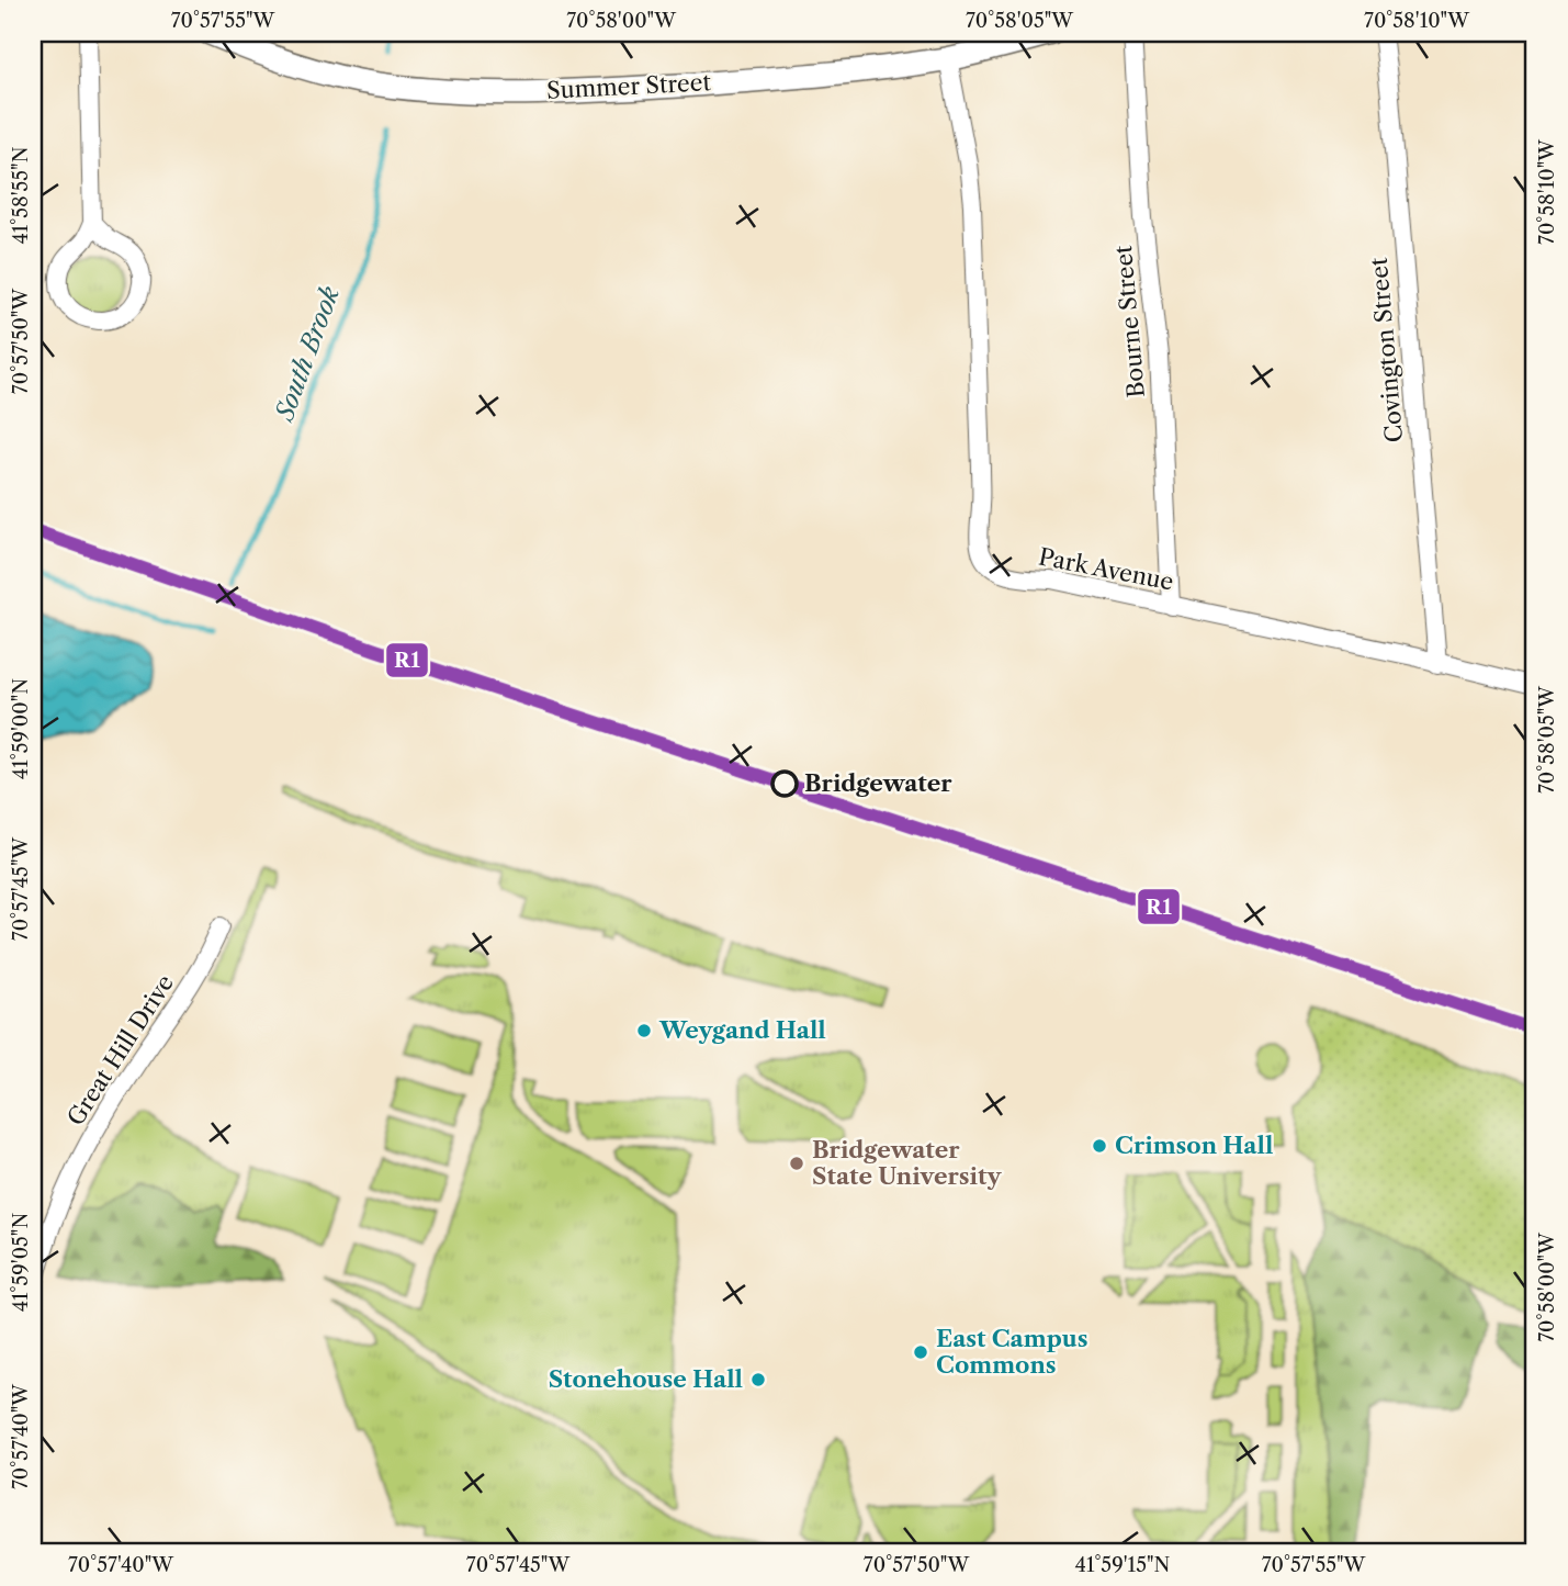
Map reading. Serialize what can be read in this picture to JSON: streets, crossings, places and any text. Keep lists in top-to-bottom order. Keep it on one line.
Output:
{"streets":{"main road":["Summer Street"],"street":["Bourne Street","Covington Street","Park Avenue","Great Hill Drive"]},"crossings":[["Summer Street","Park Avenue"],["Bourne Street","Park Avenue"],["Covington Street","Park Avenue"]],"water":["South Brook"],"places":["Bridgewater","Weygand Hall","Crimson Hall","Bridgewater State University","East Campus Commons","Stonehouse Hall"],"lines":["transit line R1"],"coordinates":["70°57'55\"W","70°58'00\"W","70°58'05\"W","70°58'10\"W","41°58'55\"N","70°57'50\"W","41°59'00\"N","70°57'45\"W","41°59'05\"N","70°57'40\"W","41°59'15\"N"]}
